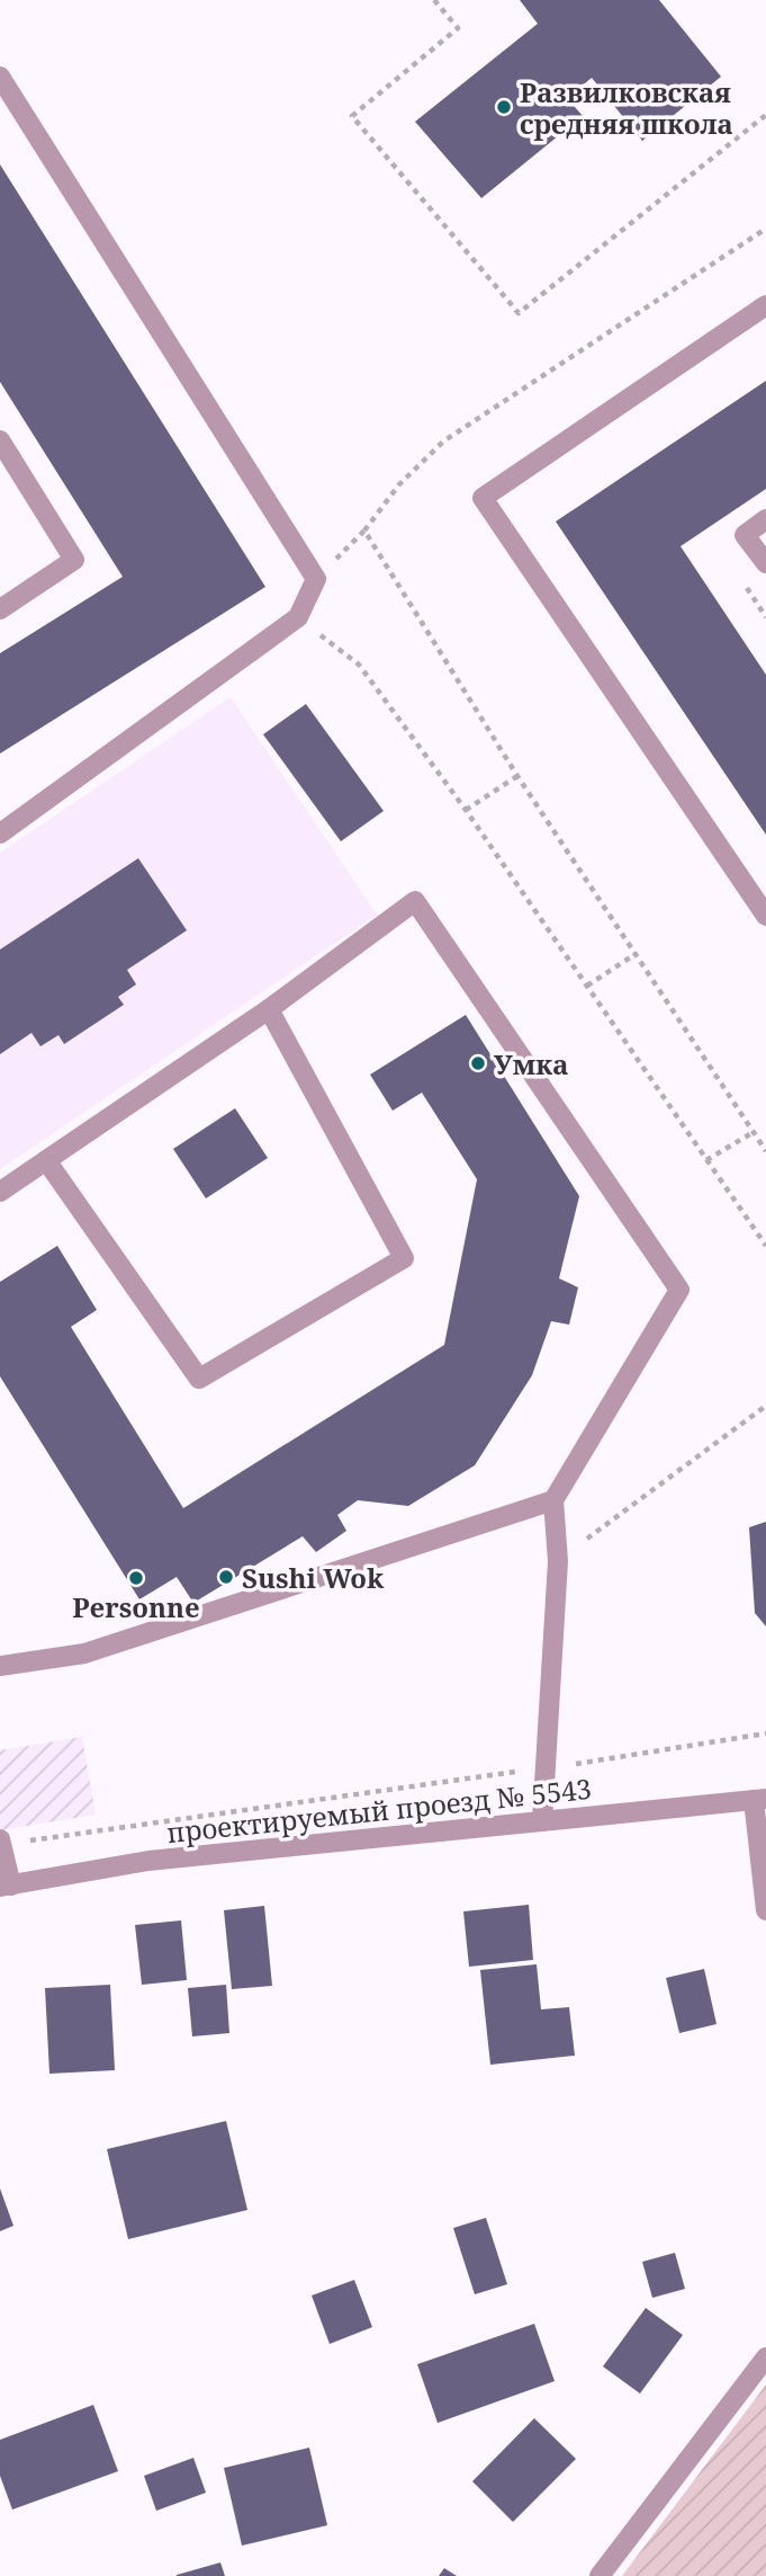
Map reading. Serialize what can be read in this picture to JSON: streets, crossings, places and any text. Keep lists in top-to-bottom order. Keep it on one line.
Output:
{"streets":{"street":["проектируемый проезд № 5543"]},"places":["Развилковская средняя школа","Умка","Sushi Wok","Personne"]}
